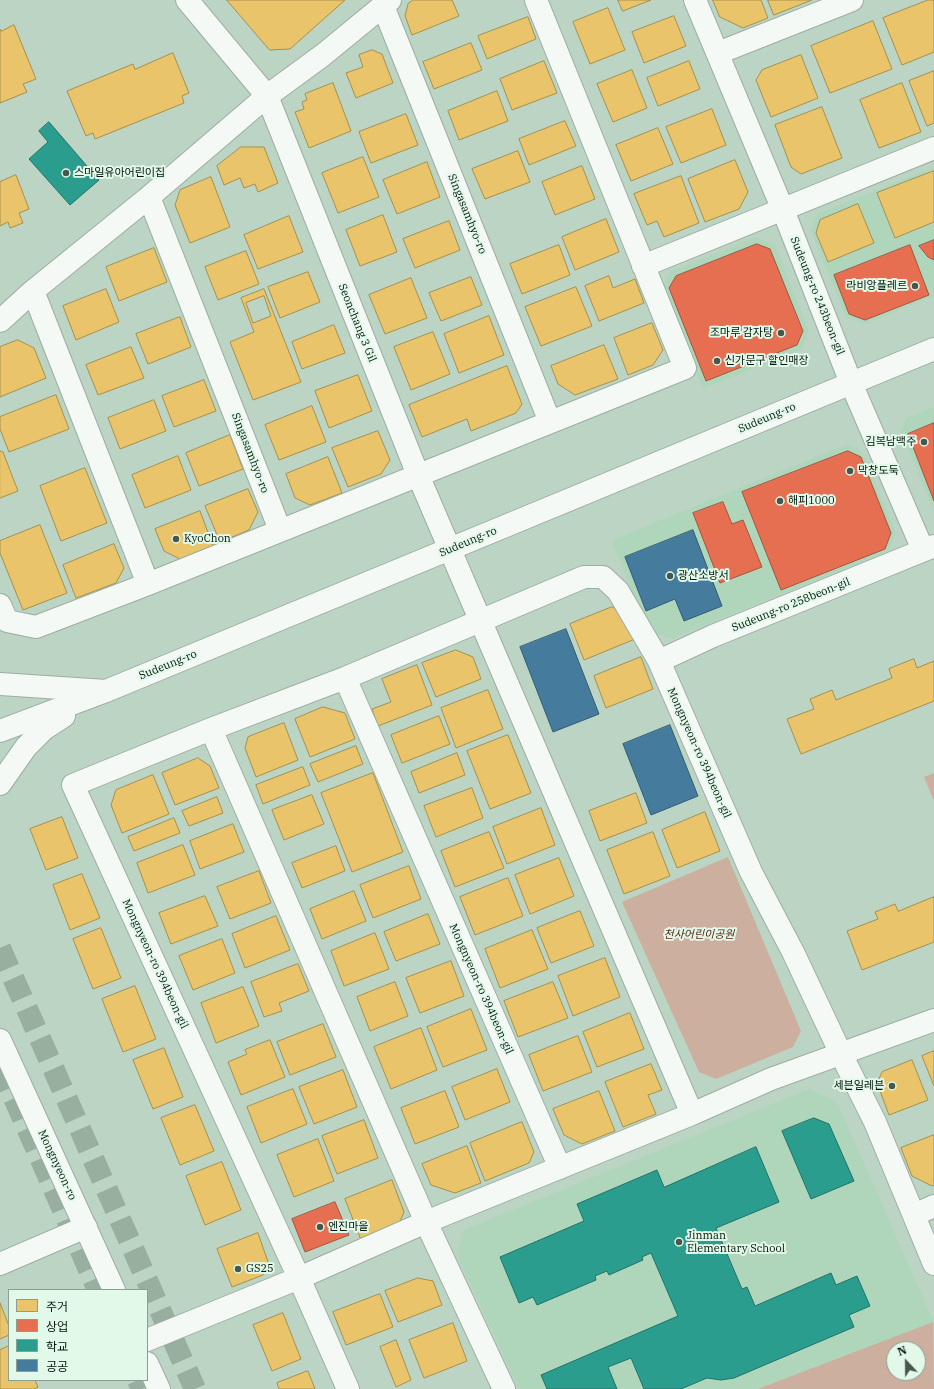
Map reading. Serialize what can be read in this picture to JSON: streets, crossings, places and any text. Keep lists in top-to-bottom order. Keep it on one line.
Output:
{"streets":{"street":["Singasamhyo-ro","Sudeung-ro 243beon-gil","Seonchang 3 Gil","Sudeung-ro","Sudeung-ro 258beon-gil","Mongnyeon-ro 394beon-gil","Mongnyeon-ro"]},"crossings":[["Singasamhyo-ro","Seonchang 3 Gil"],["Sudeung-ro 243beon-gil","Sudeung-ro"],["Sudeung-ro 243beon-gil","Sudeung-ro 258beon-gil"],["Seonchang 3 Gil","Sudeung-ro"],["Sudeung-ro","Sudeung-ro 258beon-gil"],["Sudeung-ro 258beon-gil","Mongnyeon-ro 394beon-gil"]],"parks":["천사어린이공원"],"places":["스마일유아어린이집","라비앙플레르","조마루 감자탕","신가문구 할인매장","김복남맥주","막창도둑","해피1000","KyoChon","광산소방서","세븐일레븐","엔진마을","Jinman Elementary School","GS25"],"legend":["주거","상업","학교","공공"],"north":"top"}
